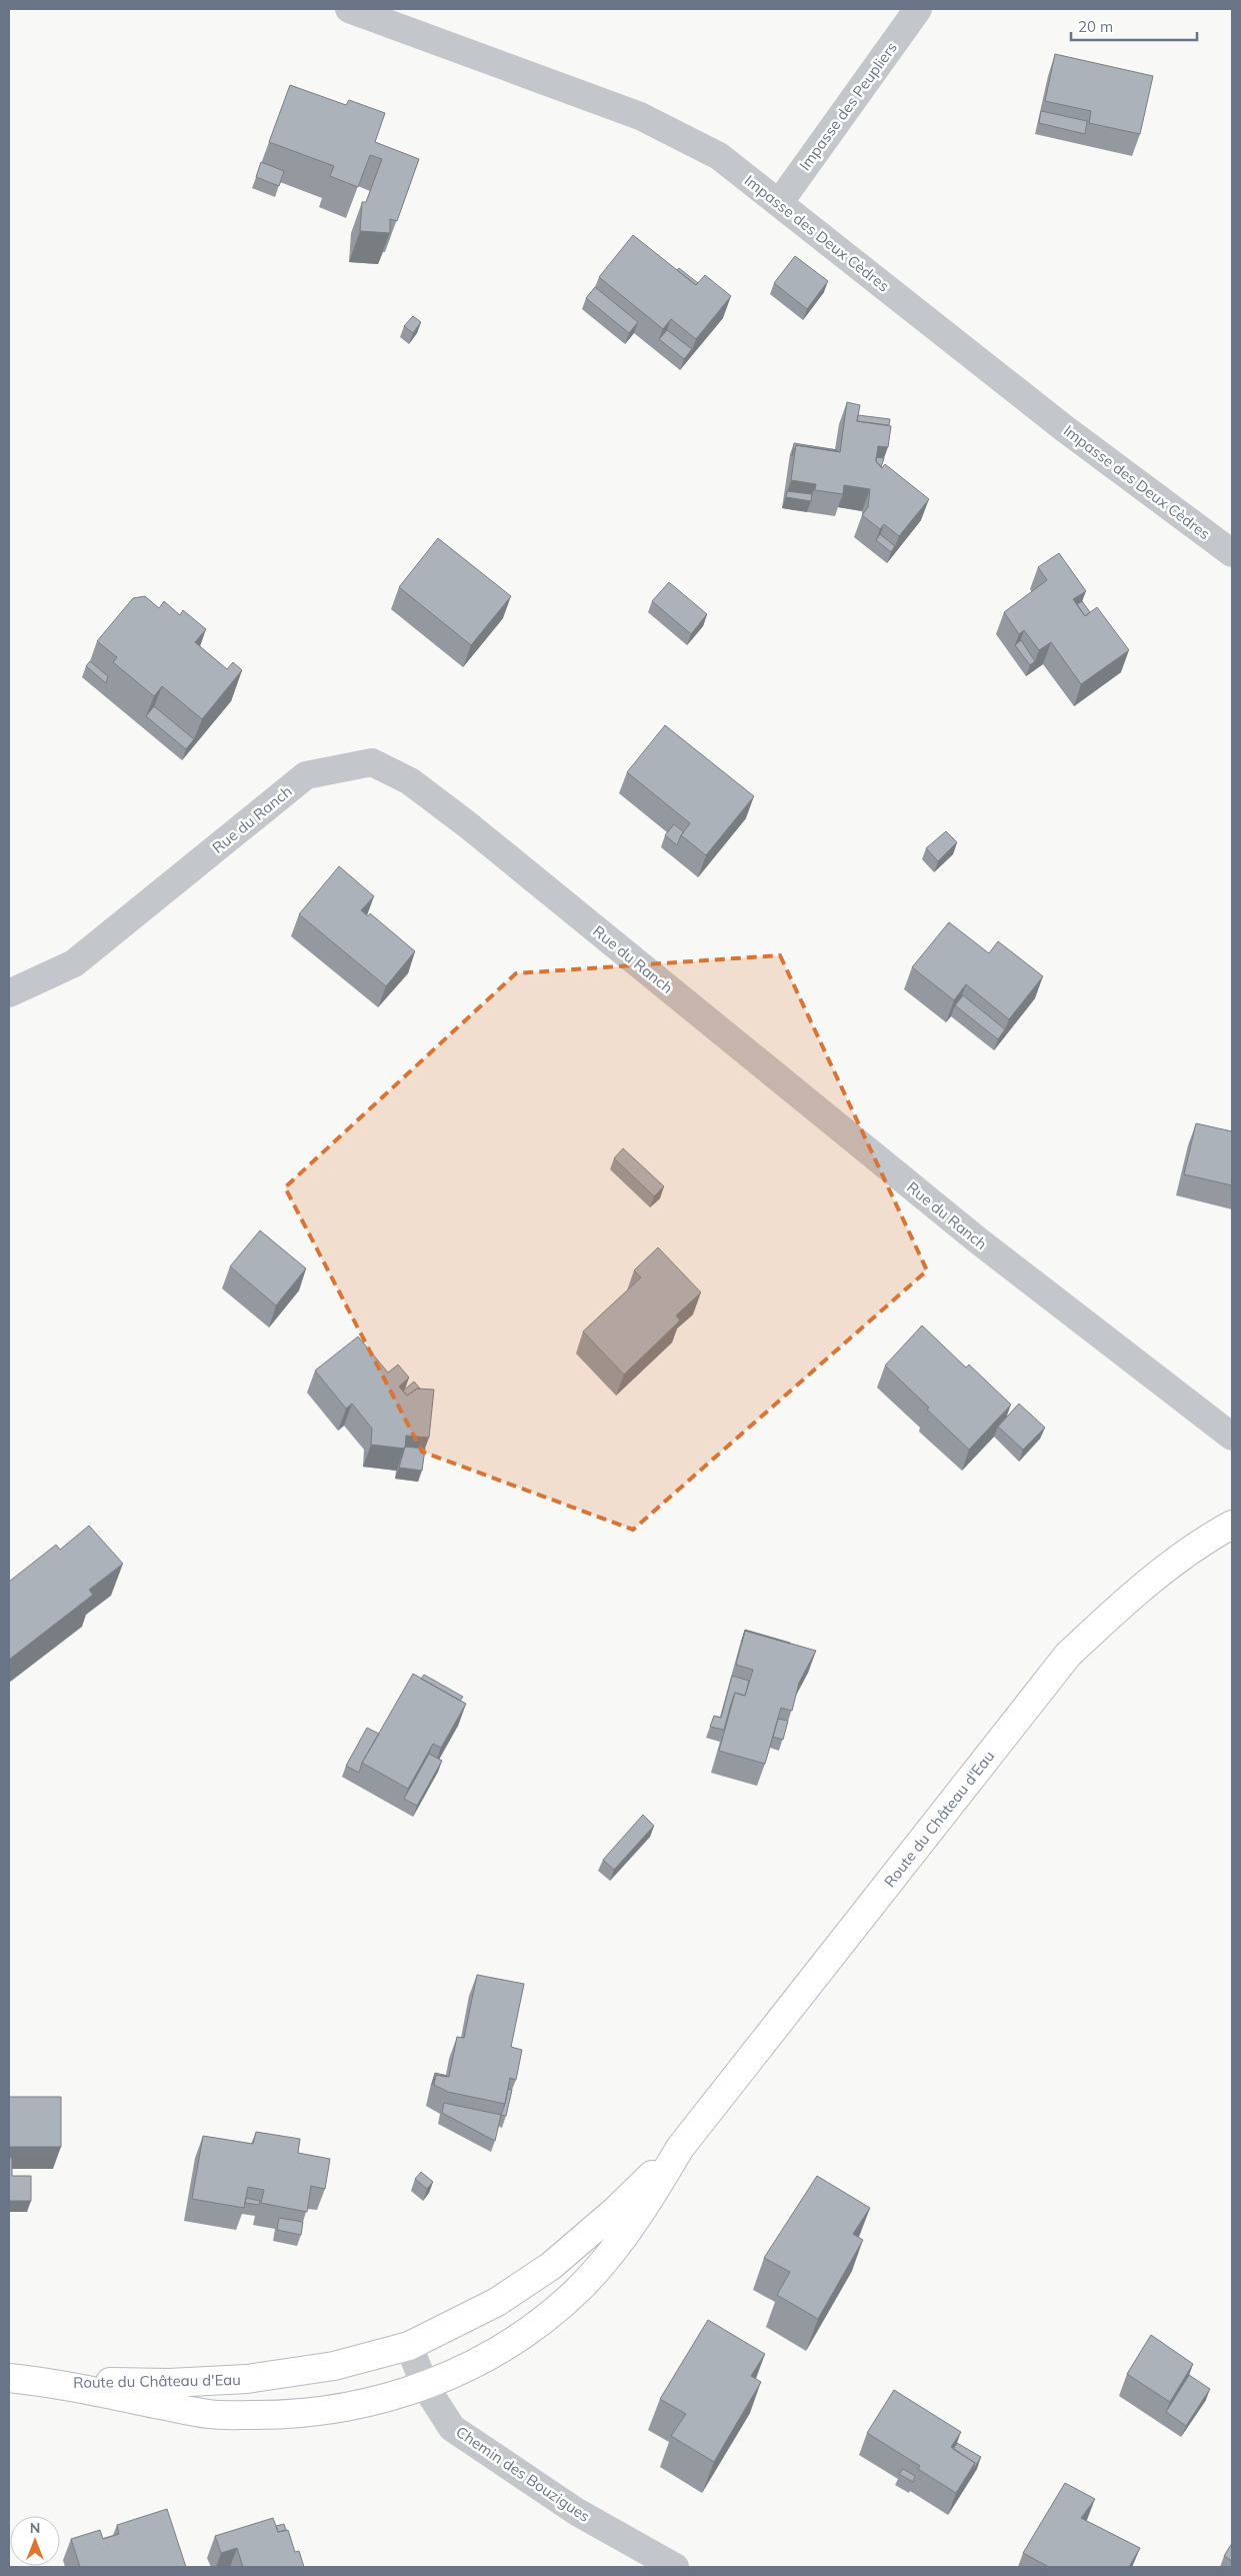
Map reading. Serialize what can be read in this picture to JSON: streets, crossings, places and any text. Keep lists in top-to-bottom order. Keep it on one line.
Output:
{"streets":{"street":["Impasse des Peupliers","Impasse des Deux Cèdres","Rue du Ranch","Route du Château d'Eau","Chemin des Bouzigues"]},"crossings":[["Impasse des Peupliers","Impasse des Deux Cèdres"],["Route du Château d'Eau","Chemin des Bouzigues"]],"scale_bar":"20 m","north":"top"}
